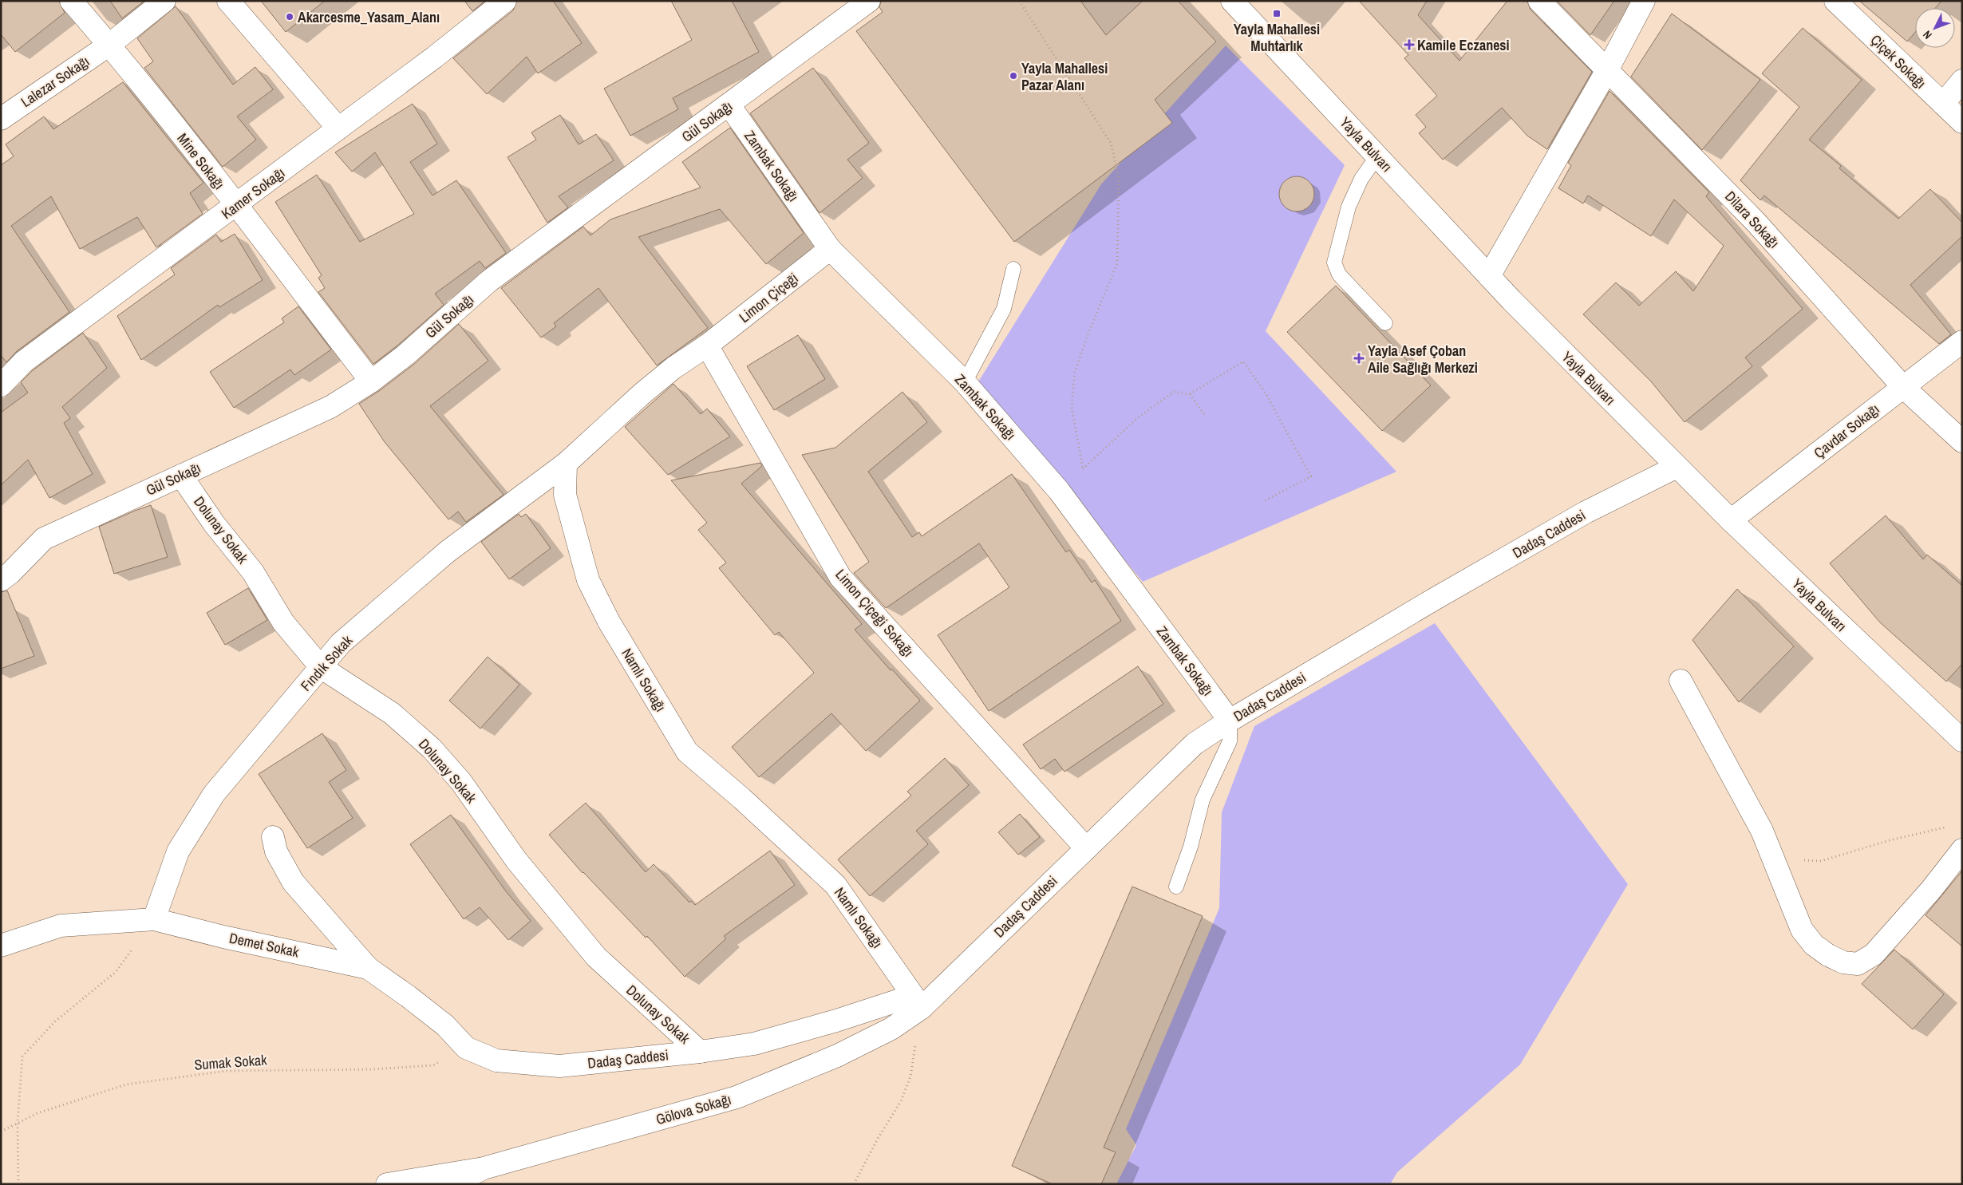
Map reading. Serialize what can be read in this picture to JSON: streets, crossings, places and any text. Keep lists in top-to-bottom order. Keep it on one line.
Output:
{"streets":{"street":["Çiçek Sokağı","Lalezar Sokağı","Gül Sokağı","Yayla Bulvarı","Mine Sokağı","Zambak Sokağı","Kamer Sokağı","Dilara Sokağı","Limon Çiçeği","Çavdar Sokağı","Dolunay Sokak","Dadaş Caddesi","Limon Çiçeği Sokağı","Fındık Sokak","Namlı Sokağı","Demet Sokak","Gölova Sokağı"],"path":["Sumak Sokak"]},"crossings":[["Lalezar Sokağı","Mine Sokağı"],["Gül Sokağı","Mine Sokağı"],["Gül Sokağı","Zambak Sokağı"],["Gül Sokağı","Dolunay Sokak"],["Yayla Bulvarı","Çavdar Sokağı"],["Yayla Bulvarı","Dadaş Caddesi"],["Mine Sokağı","Kamer Sokağı"],["Zambak Sokağı","Limon Çiçeği"],["Zambak Sokağı","Dadaş Caddesi"],["Dilara Sokağı","Çavdar Sokağı"],["Limon Çiçeği","Limon Çiçeği Sokağı"],["Dolunay Sokak","Dadaş Caddesi"],["Dolunay Sokak","Fındık Sokak"],["Dadaş Caddesi","Limon Çiçeği Sokağı"],["Dadaş Caddesi","Namlı Sokağı"],["Dadaş Caddesi","Demet Sokak"],["Dadaş Caddesi","Sumak Sokak"],["Dadaş Caddesi","Gölova Sokağı"],["Fındık Sokak","Namlı Sokağı"],["Fındık Sokak","Demet Sokak"],["Namlı Sokağı","Gölova Sokağı"]],"places":{"transit":["Yayla Mahallesi Muhtarlık"],"other":["Akarcesme_Yasam_Alanı","Yayla Mahallesi Pazar Alanı"],"health":["Kamile Eczanesi","Yayla Asef Çoban Aile Sağlığı Merkezi"]},"north":"bottom left"}
